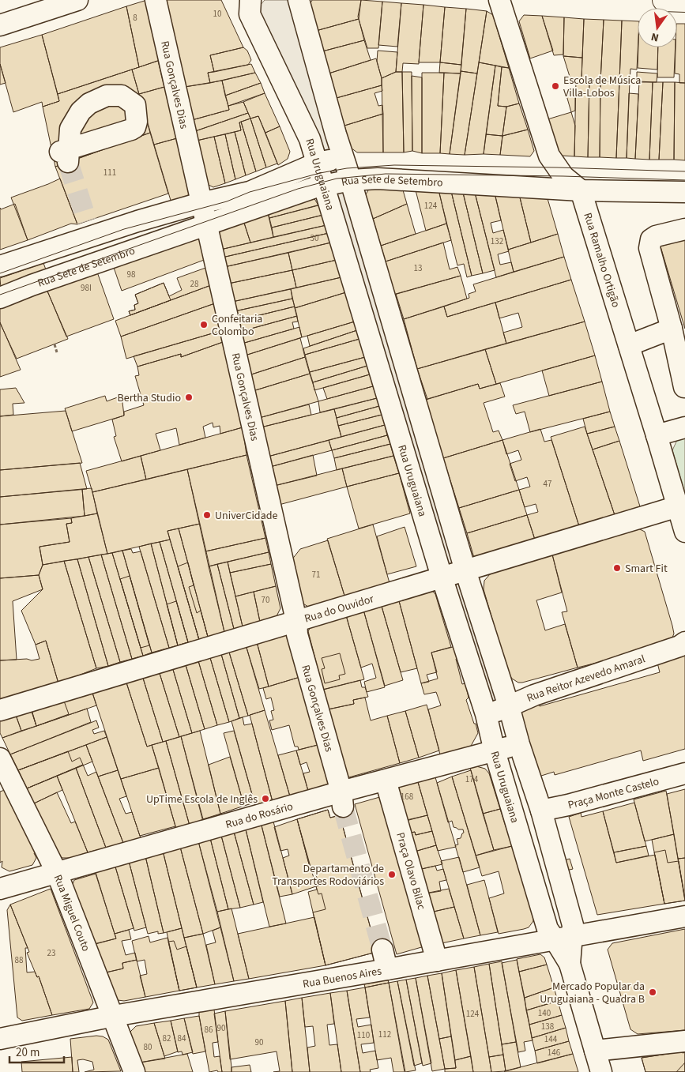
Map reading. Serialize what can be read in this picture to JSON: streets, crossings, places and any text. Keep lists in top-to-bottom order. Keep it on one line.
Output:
{"streets":{"street":["Rua Gonçalves Dias","Rua Uruguaiana","Rua Sete de Setembro","Rua Ramalho Ortigão","Rua do Ouvidor","Rua Reitor Azevedo Amaral","Praça Monte Castelo","Rua do Rosário","Praça Olavo Bilac","Rua Miguel Couto","Rua Buenos Aires"]},"crossings":[["Rua Gonçalves Dias","Rua Sete de Setembro"],["Rua Gonçalves Dias","Rua do Ouvidor"],["Rua Gonçalves Dias","Rua do Rosário"],["Rua Uruguaiana","Rua Sete de Setembro"],["Rua Uruguaiana","Rua do Ouvidor"],["Rua Uruguaiana","Rua Reitor Azevedo Amaral"],["Rua Uruguaiana","Praça Monte Castelo"],["Rua Uruguaiana","Rua do Rosário"],["Rua Uruguaiana","Rua Buenos Aires"],["Rua Sete de Setembro","Rua Ramalho Ortigão"],["Rua Ramalho Ortigão","Rua do Ouvidor"],["Rua do Rosário","Praça Olavo Bilac"],["Rua do Rosário","Rua Miguel Couto"],["Praça Olavo Bilac","Rua Buenos Aires"],["Rua Miguel Couto","Rua Buenos Aires"]],"places":["Escola de Música Villa-Lobos","Confeitaria Colombo","Bertha Studio","UniverCidade","Smart Fit","UpTime Escola de Inglês","Departamento de Transportes Rodoviários","Mercado Popular da Uruguaiana - Quadra B"],"house_numbers":["10","8","111","124","30","132","13","98","28","98I","47","71","70","174","168","23","88","140","124","138","90","86","112","110","82","84","144","90","80","146"],"scale_bar":"20 m","north":"bottom"}
